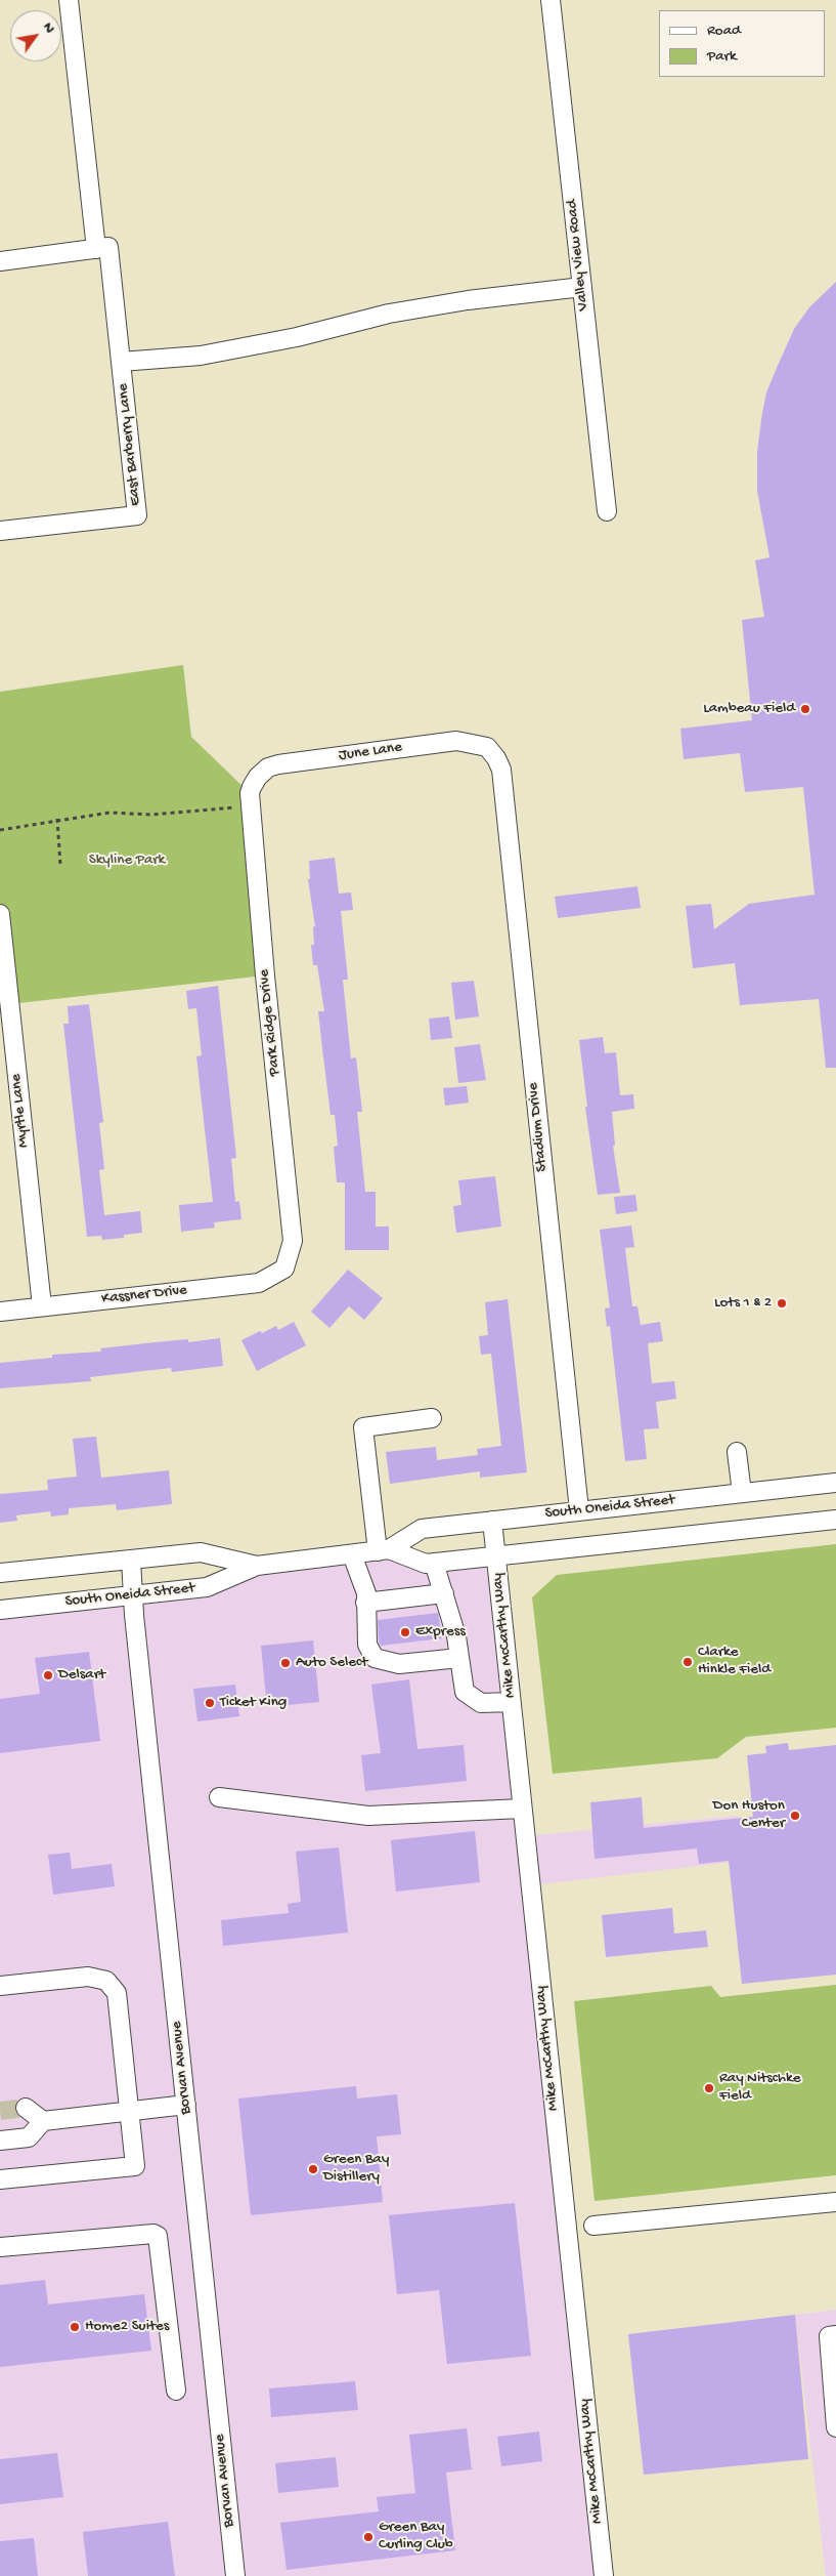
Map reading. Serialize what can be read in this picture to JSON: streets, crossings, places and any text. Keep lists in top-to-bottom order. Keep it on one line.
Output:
{"streets":{"street":["Valley View Road","East Barberry Lane","June Lane","Park Ridge Drive","Myrtle Lane","Stadium Drive","Kassner Drive","South Oneida Street","Mike McCarthy Way","Borvan Avenue"]},"crossings":[["June Lane","Park Ridge Drive"],["June Lane","Stadium Drive"],["Park Ridge Drive","Kassner Drive"],["Myrtle Lane","Kassner Drive"],["Stadium Drive","South Oneida Street"],["South Oneida Street","Mike McCarthy Way"],["South Oneida Street","Borvan Avenue"]],"parks":["Skyline Park"],"places":["Lambeau Field","Lots 1 & 2","Express","Clarke Hinkle Field","Auto Select","Delsart","Ticket King","Don Huston Center","Ray Nitschke Field","Green Bay Distillery","Home2 Suites","Green Bay Curling Club"],"legend":["Road","Park"],"north":"top right"}
